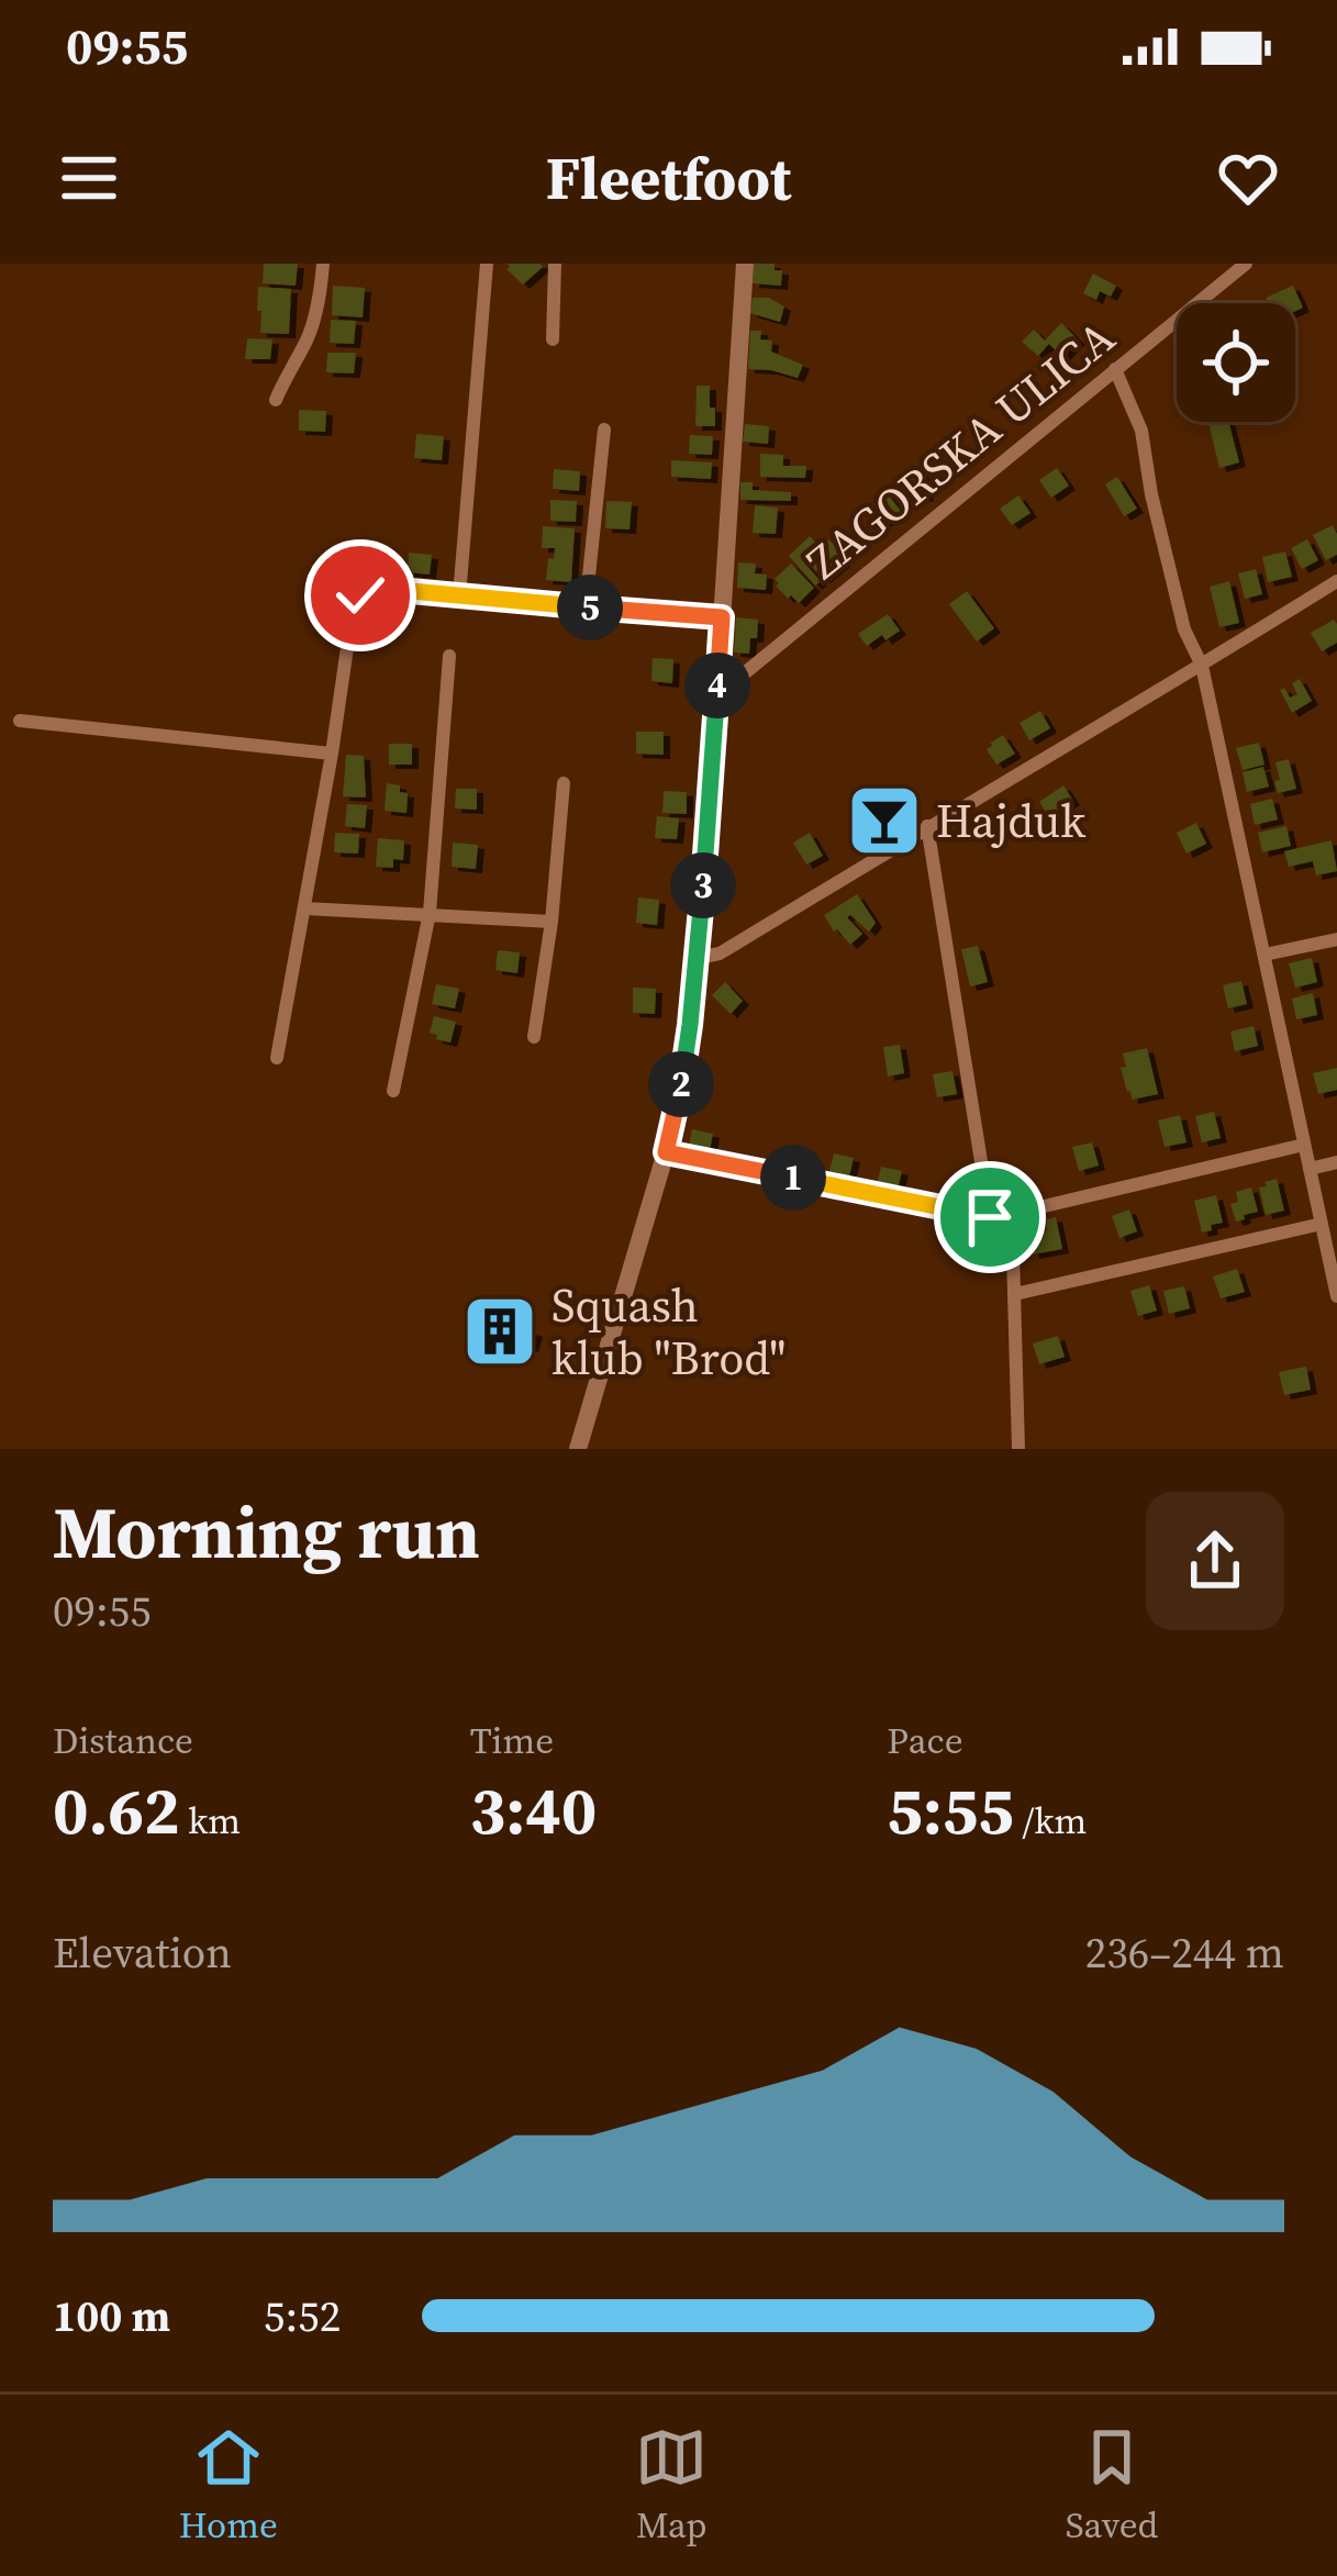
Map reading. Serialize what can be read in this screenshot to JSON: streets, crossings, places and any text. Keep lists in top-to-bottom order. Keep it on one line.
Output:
{"streets":{"street":["ZAGORSKA ULICA"]},"places":{"bar":["Hajduk"],"building":["Squash klub \"Brod\""]},"page":{"status":"09:55","header":"Fleetfoot","pins":["5","4","3","2","1"],"heading":["Morning run","09:55"],"stats":[["Distance","0.62 km"],["Time","3:40"],["Pace","5:55 /km"]],"chart":["Elevation","236–244 m"],"list":[{"name":"100 m","note":"5:52"}],"tabs":["Home","Map","Saved"]}}
